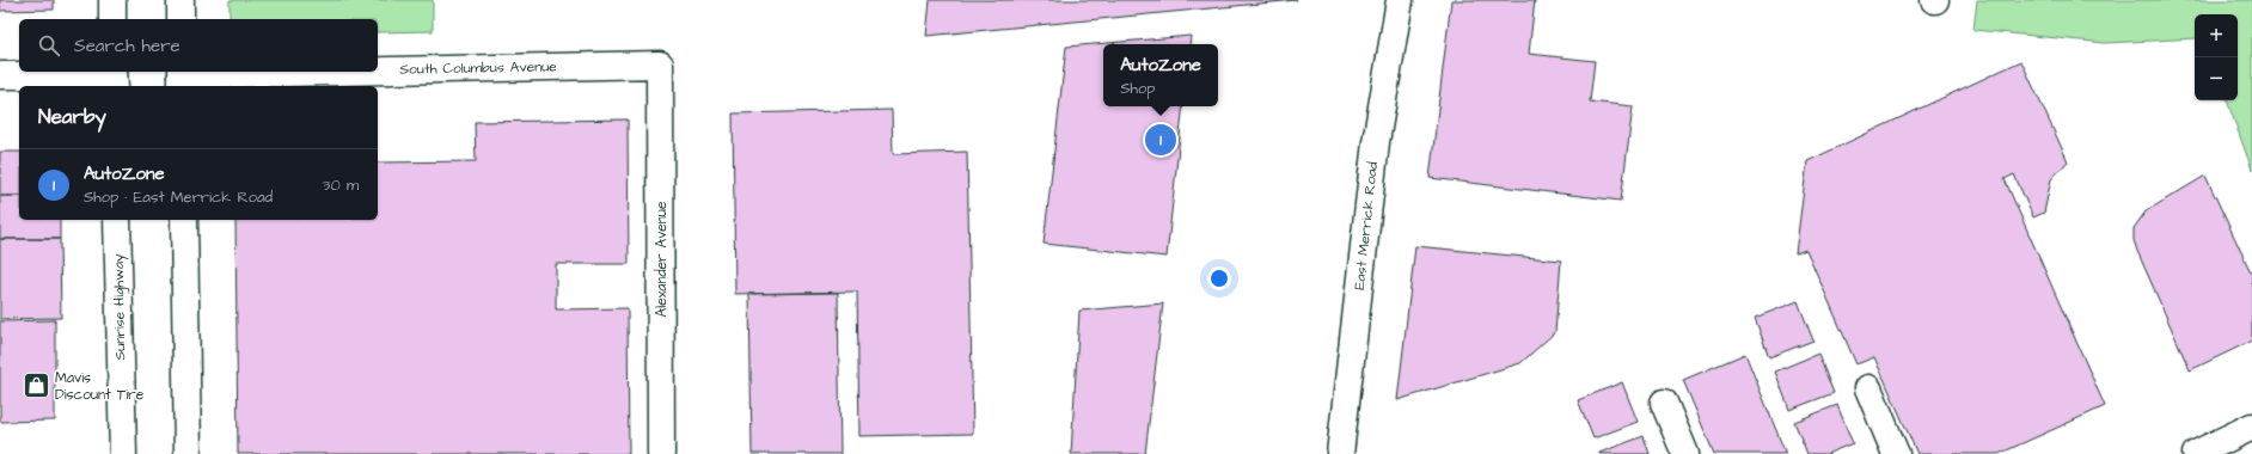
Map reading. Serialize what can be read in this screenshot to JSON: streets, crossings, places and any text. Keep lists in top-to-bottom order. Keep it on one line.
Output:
{"streets":{"main road":["South Columbus Avenue","East Merrick Road","Alexander Avenue","Sunrise Highway"]},"crossings":[["South Columbus Avenue","Alexander Avenue"]],"places":{"shop":["Mavis Discount Tire"]},"page":{"map_buttons":["+","−"],"search":"Search here","popup":["AutoZone","Shop"],"heading":"Nearby","pins":"1","list":[{"mark":"1","name":"AutoZone","note":"Shop · East Merrick Road","value":"30 m"}]}}
